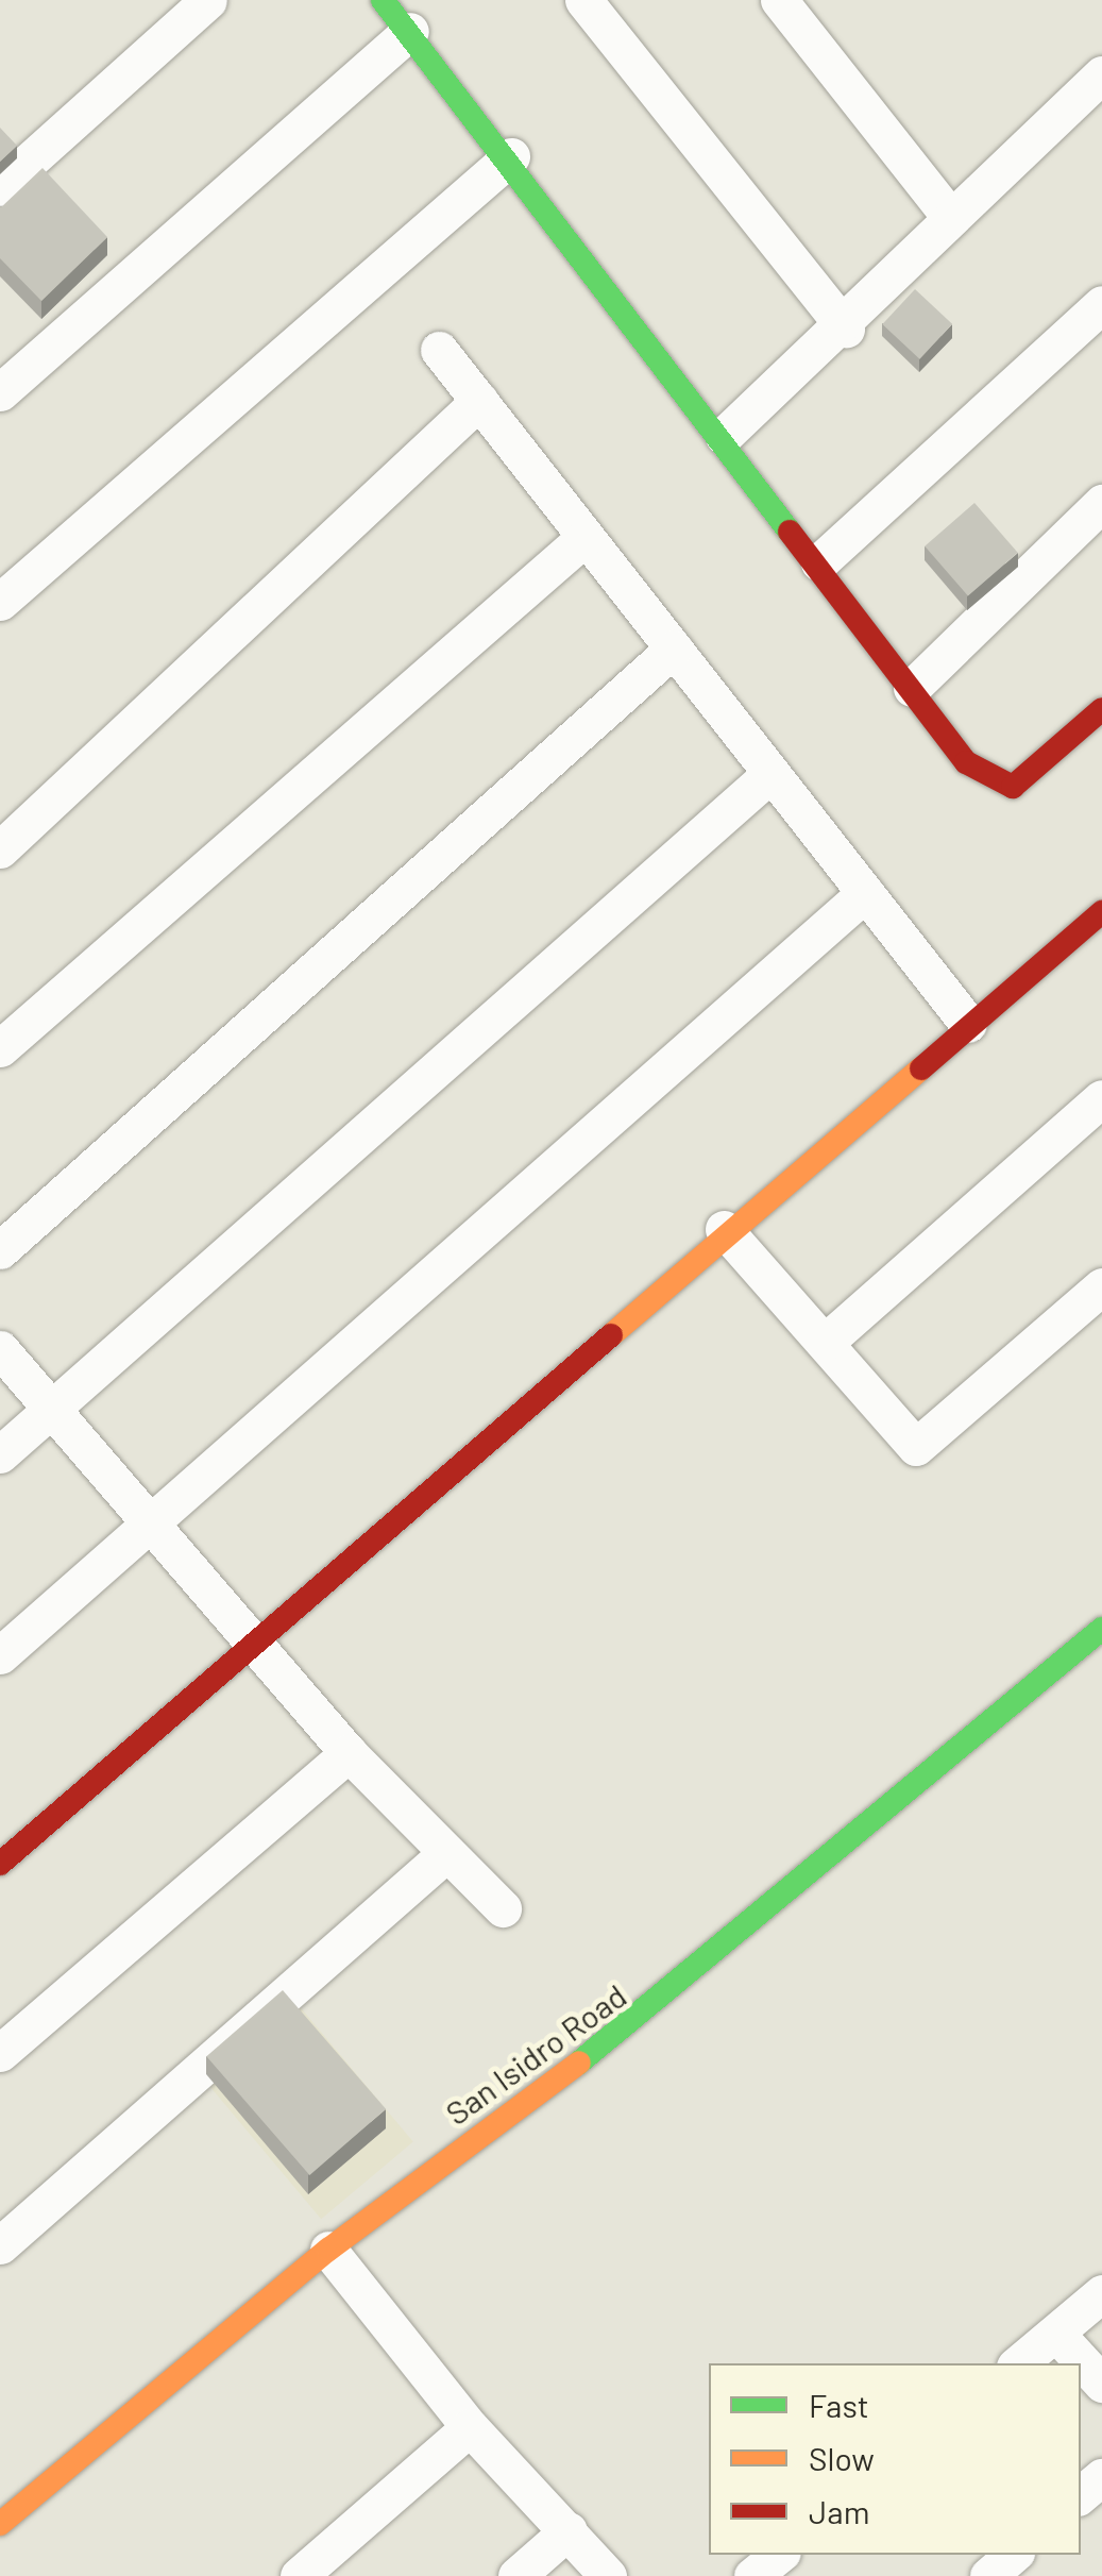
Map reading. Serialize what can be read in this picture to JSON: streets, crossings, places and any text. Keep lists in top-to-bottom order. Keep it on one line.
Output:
{"streets":{"street":["San Isidro Road"]},"legend":["Fast","Slow","Jam"]}
